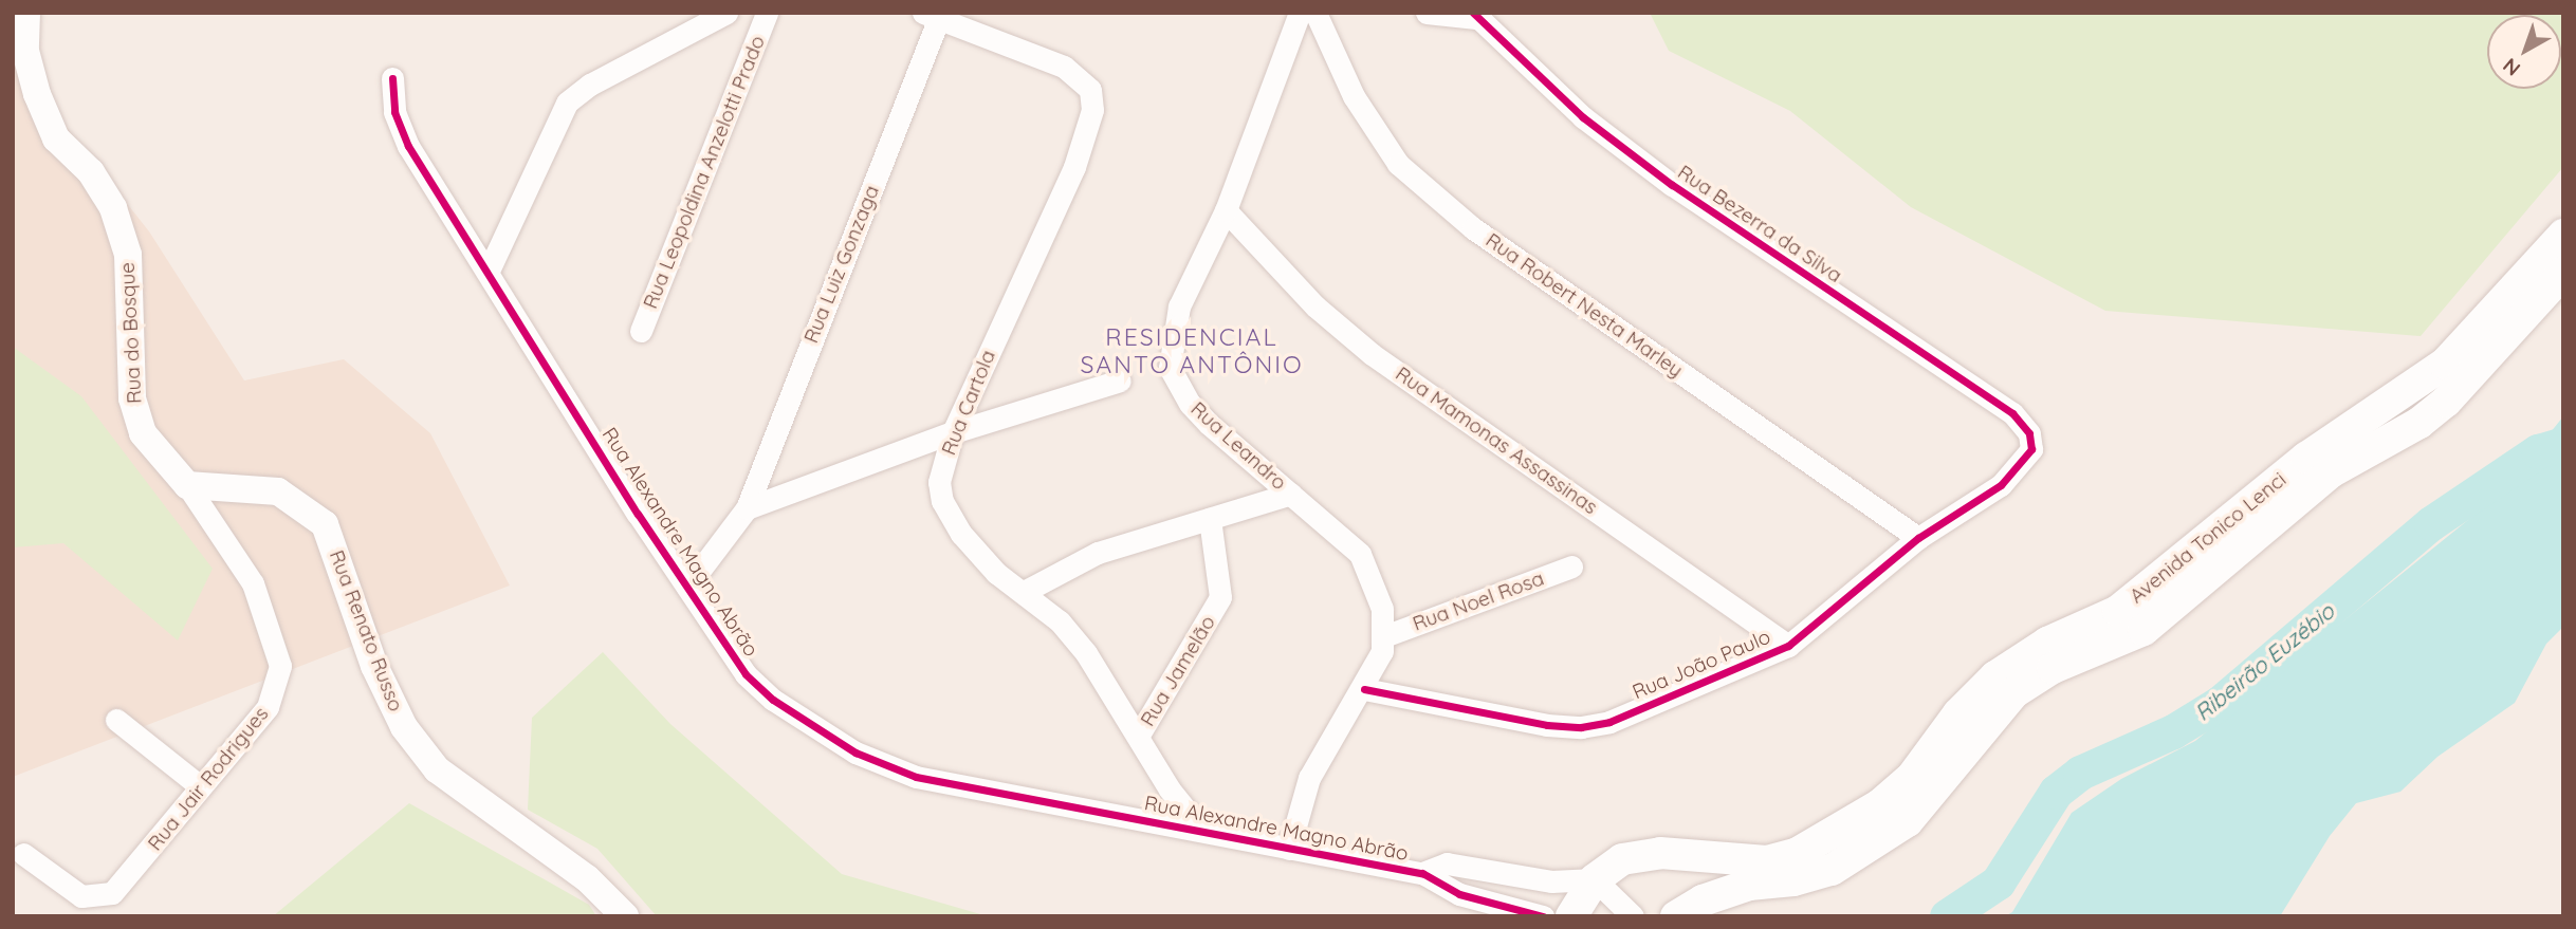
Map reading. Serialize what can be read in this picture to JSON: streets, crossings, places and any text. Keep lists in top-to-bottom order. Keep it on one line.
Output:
{"streets":{"main road":["Avenida Tonico Lenci"],"street":["Rua Leopoldina Anzelotti Prado","Rua Bezerra da Silva","Rua Luiz Gonzaga","Rua Robert Nesta Marley","Rua do Bosque","Rua Cartola","Rua Mamonas Assassinas","Rua Leandro","Rua Alexandre Magno Abrão","Rua Noel Rosa","Rua Renato Russo","Rua João Paulo","Rua Jamelão","Rua Jair Rodrigues"]},"crossings":[["Rua Bezerra da Silva","Rua João Paulo"],["Rua Luiz Gonzaga","Rua Cartola"],["Rua Luiz Gonzaga","Rua Alexandre Magno Abrão"],["Rua Robert Nesta Marley","Rua João Paulo"],["Rua do Bosque","Rua Renato Russo"],["Rua do Bosque","Rua Jair Rodrigues"],["Rua Cartola","Rua Alexandre Magno Abrão"],["Rua Cartola","Rua Jamelão"],["Rua Mamonas Assassinas","Rua Leandro"],["Rua Mamonas Assassinas","Rua João Paulo"],["Rua Leandro","Rua Noel Rosa"],["Rua Renato Russo","Rua Jair Rodrigues"]],"districts":["RESIDENCIAL SANTO ANTÔNIO"],"water":["Ribeirão Euzébio"],"north":"bottom left"}
